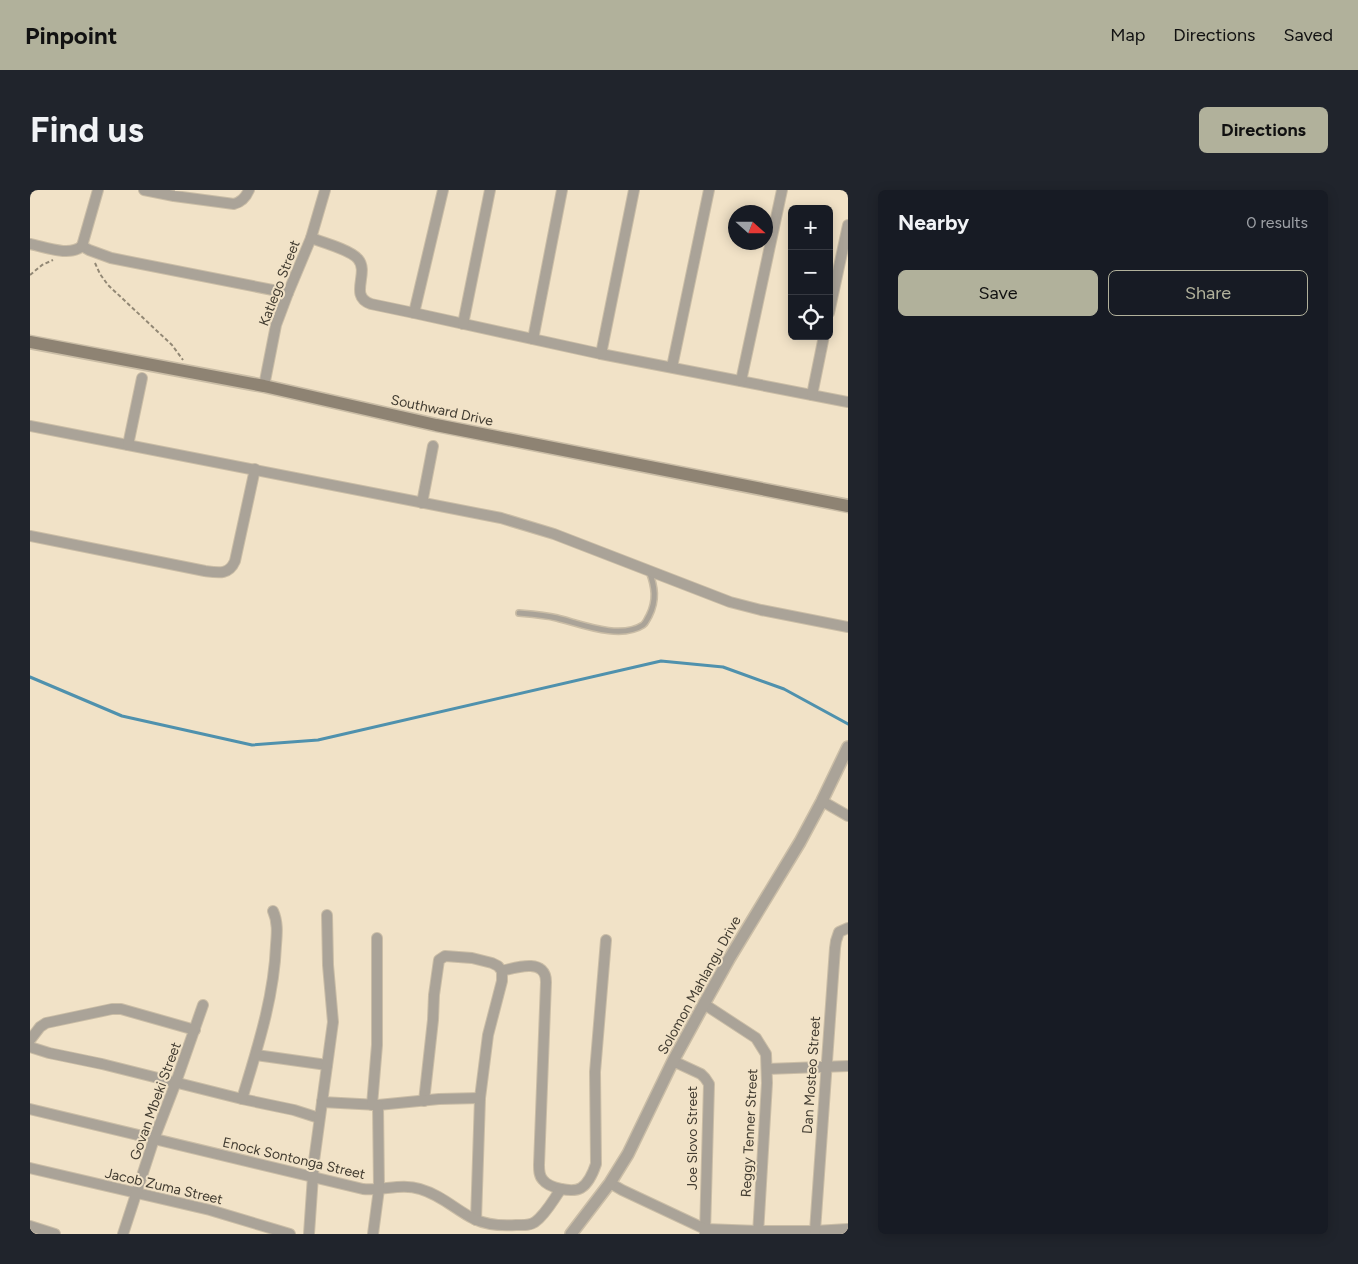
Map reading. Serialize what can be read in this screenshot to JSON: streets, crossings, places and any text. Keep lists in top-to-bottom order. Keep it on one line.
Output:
{"streets":{"main road":["Southward Drive"],"street":["Katlego Street","Solomon Mahlangu Drive","Dan Mosteo Street","Govan Mbeki Street","Reggy Tenner Street","Joe Slovo Street","Enock Sontonga Street","Jacob Zuma Street"]},"crossings":[["Katlego Street","Southward Drive"],["Solomon Mahlangu Drive","Reggy Tenner Street"],["Solomon Mahlangu Drive","Joe Slovo Street"],["Govan Mbeki Street","Enock Sontonga Street"],["Govan Mbeki Street","Jacob Zuma Street"]],"north":"right","page":{"header":"Pinpoint","nav":["Map","Directions","Saved"],"buttons":["Directions",["Save","Share"]],"title":"Find us","heading":["Nearby","0 results"],"map_buttons":["+","−"]}}
